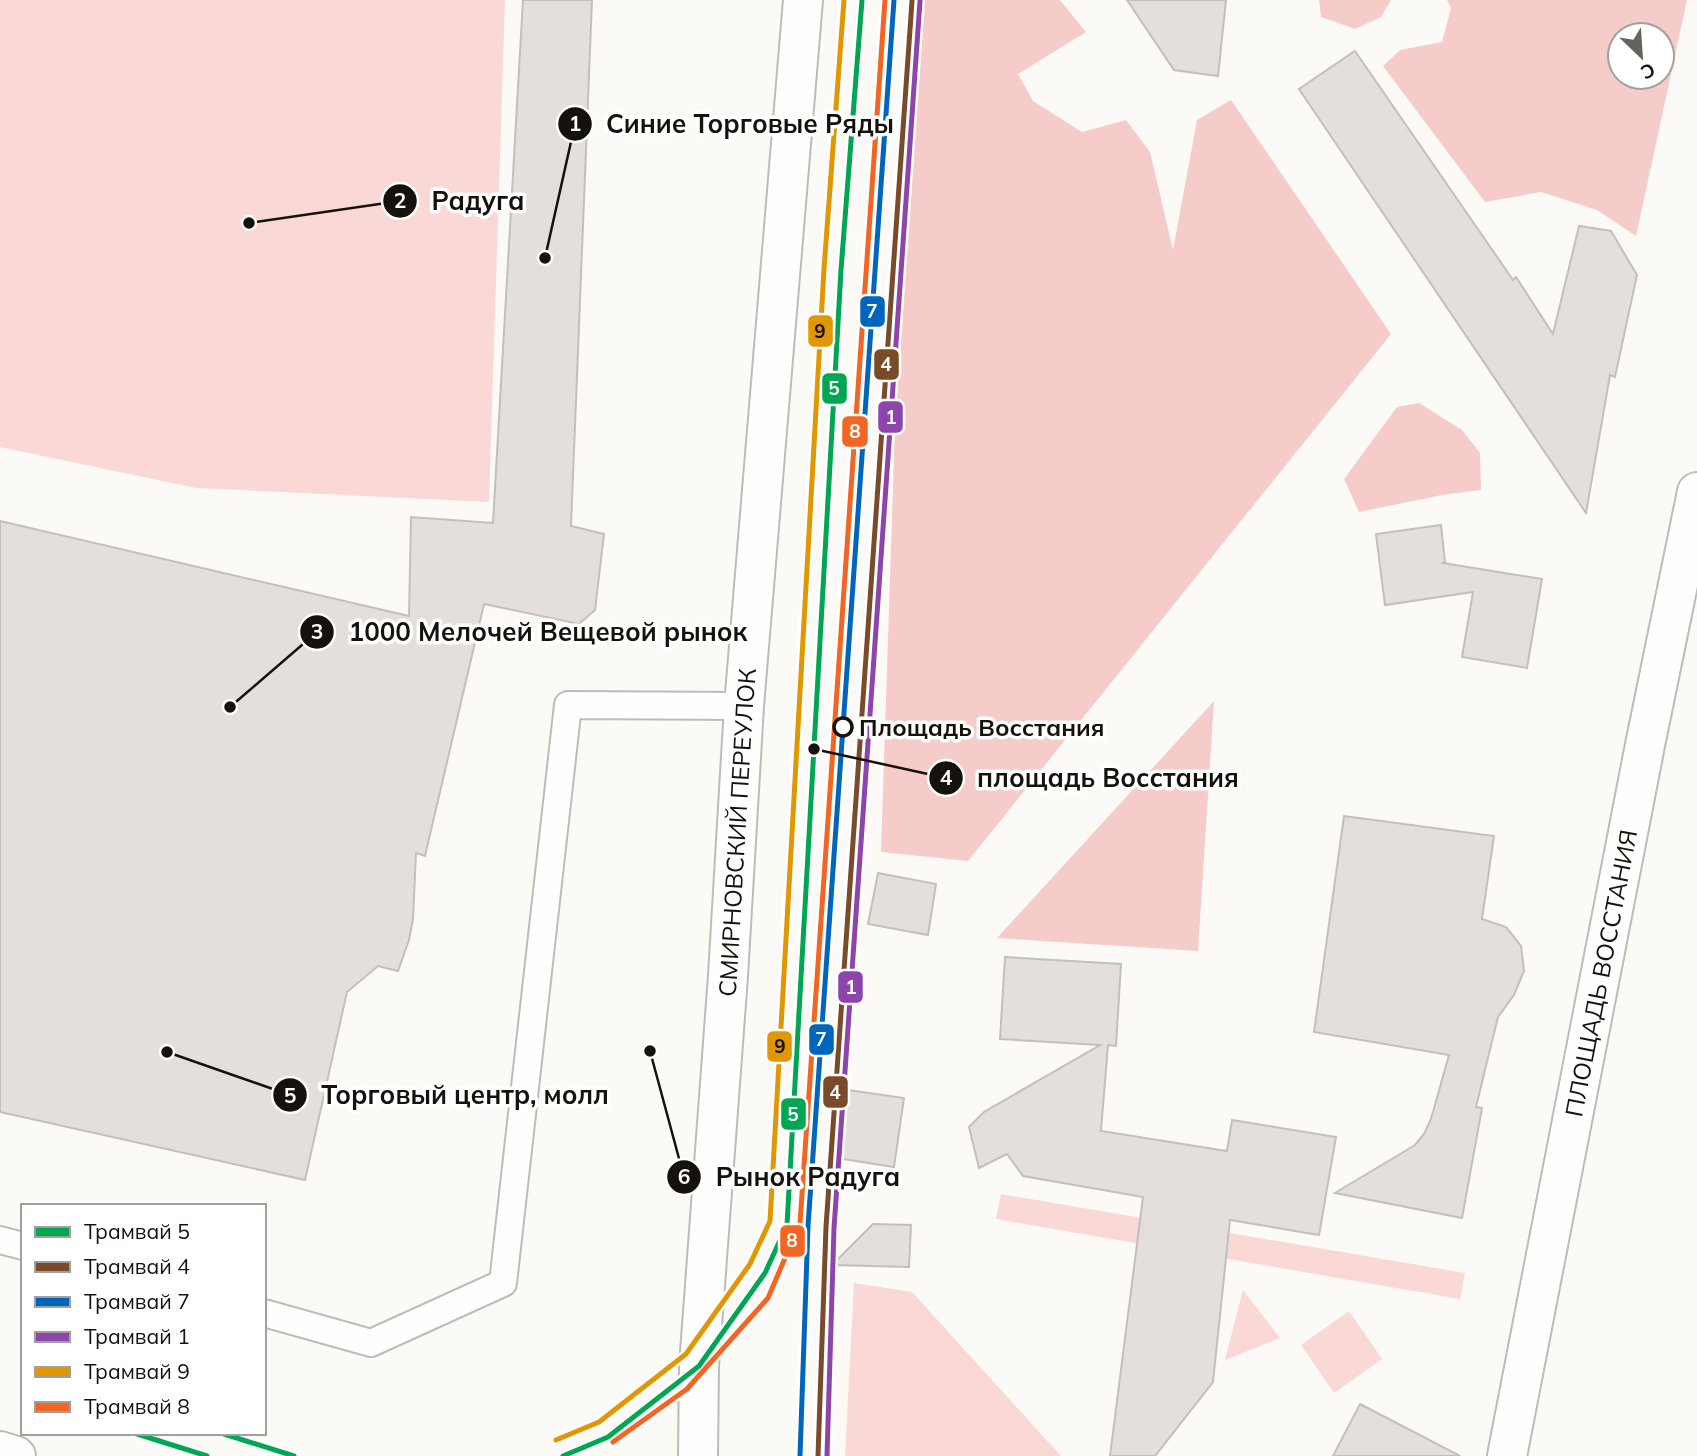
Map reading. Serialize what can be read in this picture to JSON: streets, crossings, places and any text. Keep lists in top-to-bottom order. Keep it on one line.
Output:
{"streets":{"main road":["СМИРНОВСКИЙ ПЕРЕУЛОК","ПЛОЩАДЬ ВОССТАНИЯ"]},"places":["Радуга","Синие Торговые Ряды","1000 Мелочей Вещевой рынок","Площадь Восстания","площадь Восстания","Рынок Радуга","Торговый центр, молл"],"lines":["tram line 5","tram line 7","tram line 9","tram line 8","tram line 4","tram line 1"],"legend":["Трамвай 5","Трамвай 4","Трамвай 7","Трамвай 1","Трамвай 9","Трамвай 8"],"north":"bottom right"}
